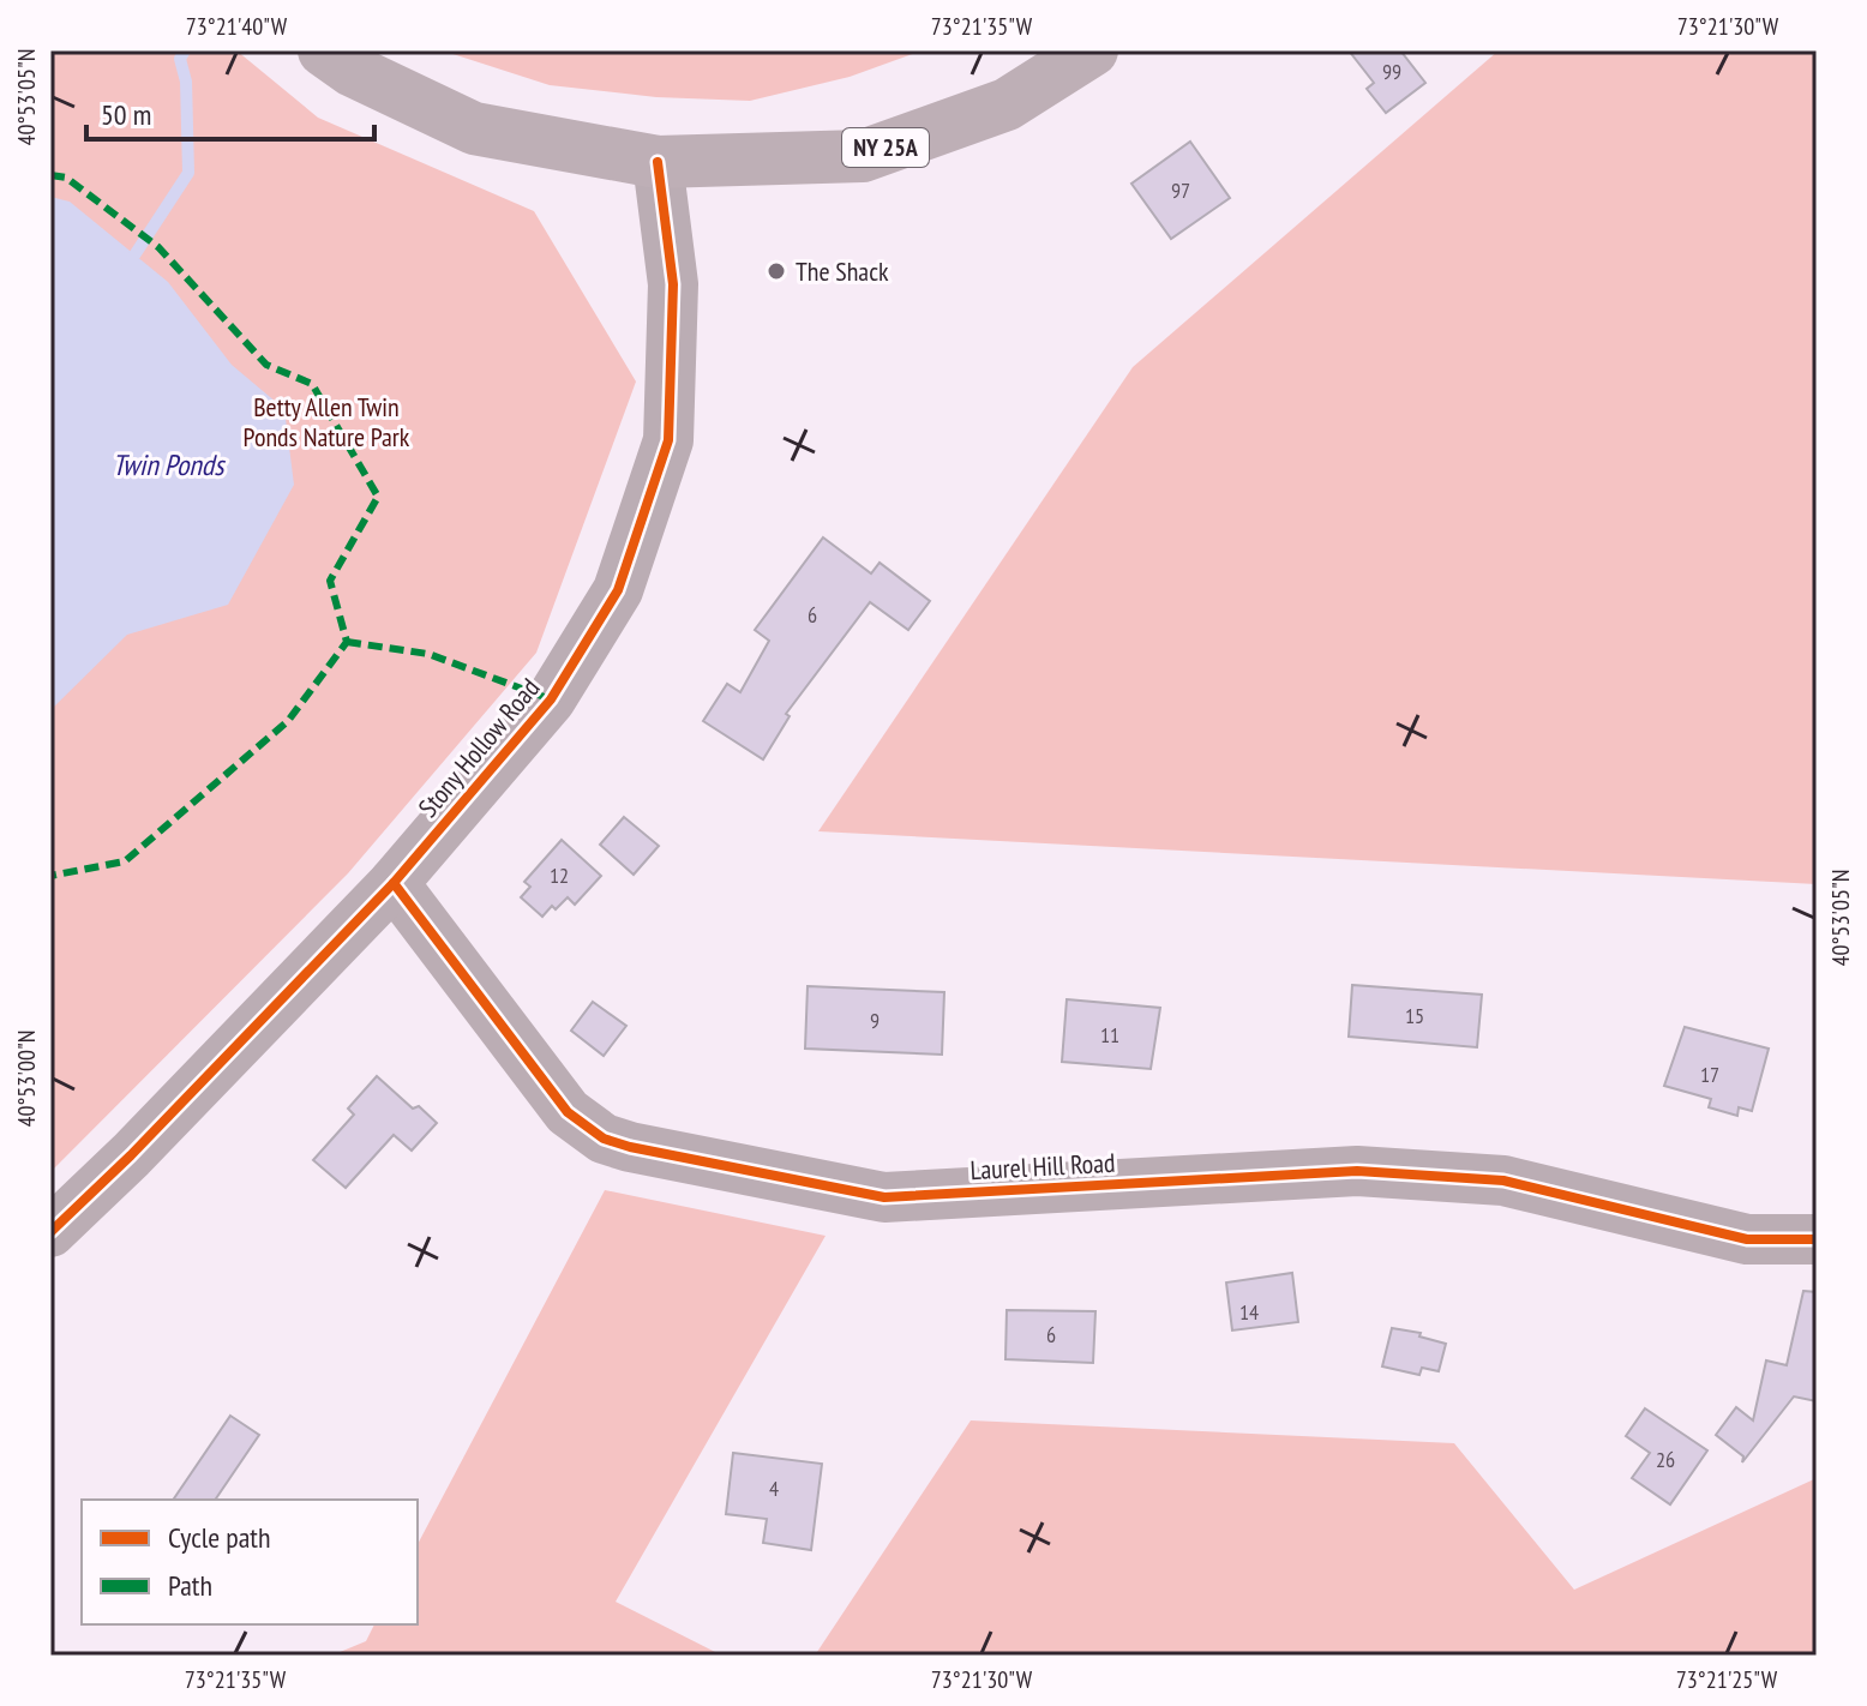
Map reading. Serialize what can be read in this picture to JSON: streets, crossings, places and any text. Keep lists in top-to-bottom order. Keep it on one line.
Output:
{"streets":{"main road":["NY 25A"],"street":["Stony Hollow Road","Laurel Hill Road"]},"crossings":[["NY 25A","Stony Hollow Road"],["Stony Hollow Road","Laurel Hill Road"]],"water":["Twin Ponds"],"parks":["Betty Allen Twin Ponds Nature Park"],"places":["The Shack"],"house_numbers":["99","97","6","12","15","9","11","17","14","6","26","4"],"legend":["Cycle path","Path"],"scale_bar":"50 m","coordinates":["73°21'40\"W","73°21'35\"W","73°21'30\"W","40°53'05\"N","40°53'00\"N","73°21'25\"W"]}
